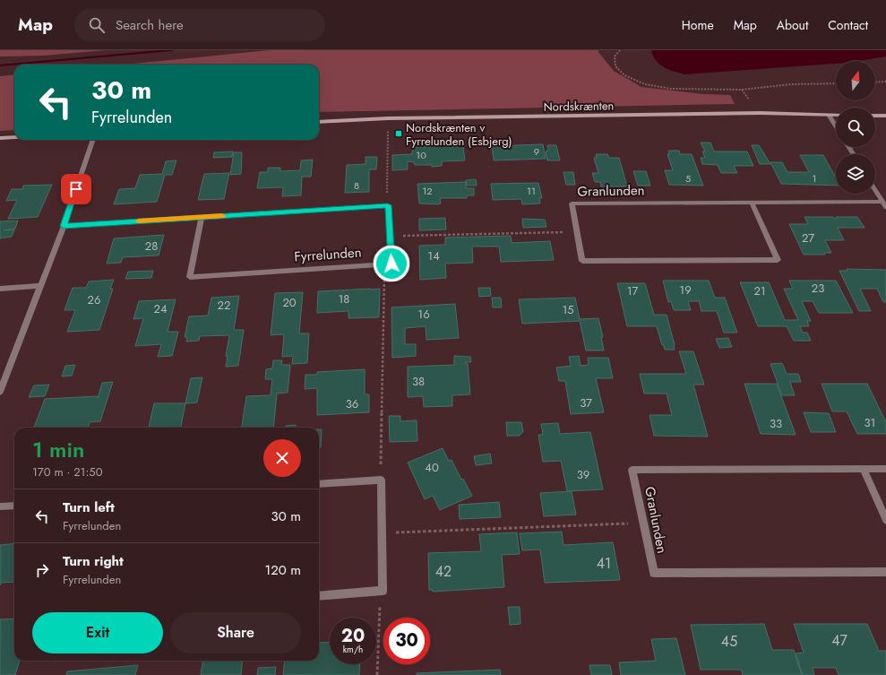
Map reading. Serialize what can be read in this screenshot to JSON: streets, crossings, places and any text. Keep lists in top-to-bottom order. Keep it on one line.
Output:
{"streets":{"street":["Nordskrænten","Granlunden","Fyrrelunden"]},"places":{"transit":["Nordskrænten v Fyrrelunden (Esbjerg)"]},"house_numbers":["9","10","5","1","8","12","11","27","28","14","23","19","17","21","18","26","20","22","24","15","16","38","37","36","31","33","40","39","41","42","47","45"],"north":"top","page":{"header":"Map","search":"Search here","nav":["Home","Map","About","Contact"],"turn":["30 m","Fyrrelunden"],"heading":["1 min","170 m · 21:50"],"list":[{"name":"Turn left","note":"Fyrrelunden","value":"30 m"},{"name":"Turn right","note":"Fyrrelunden","value":"120 m"}],"buttons":["Exit","Share"],"speed":"20 km/h","limit":"30"}}
